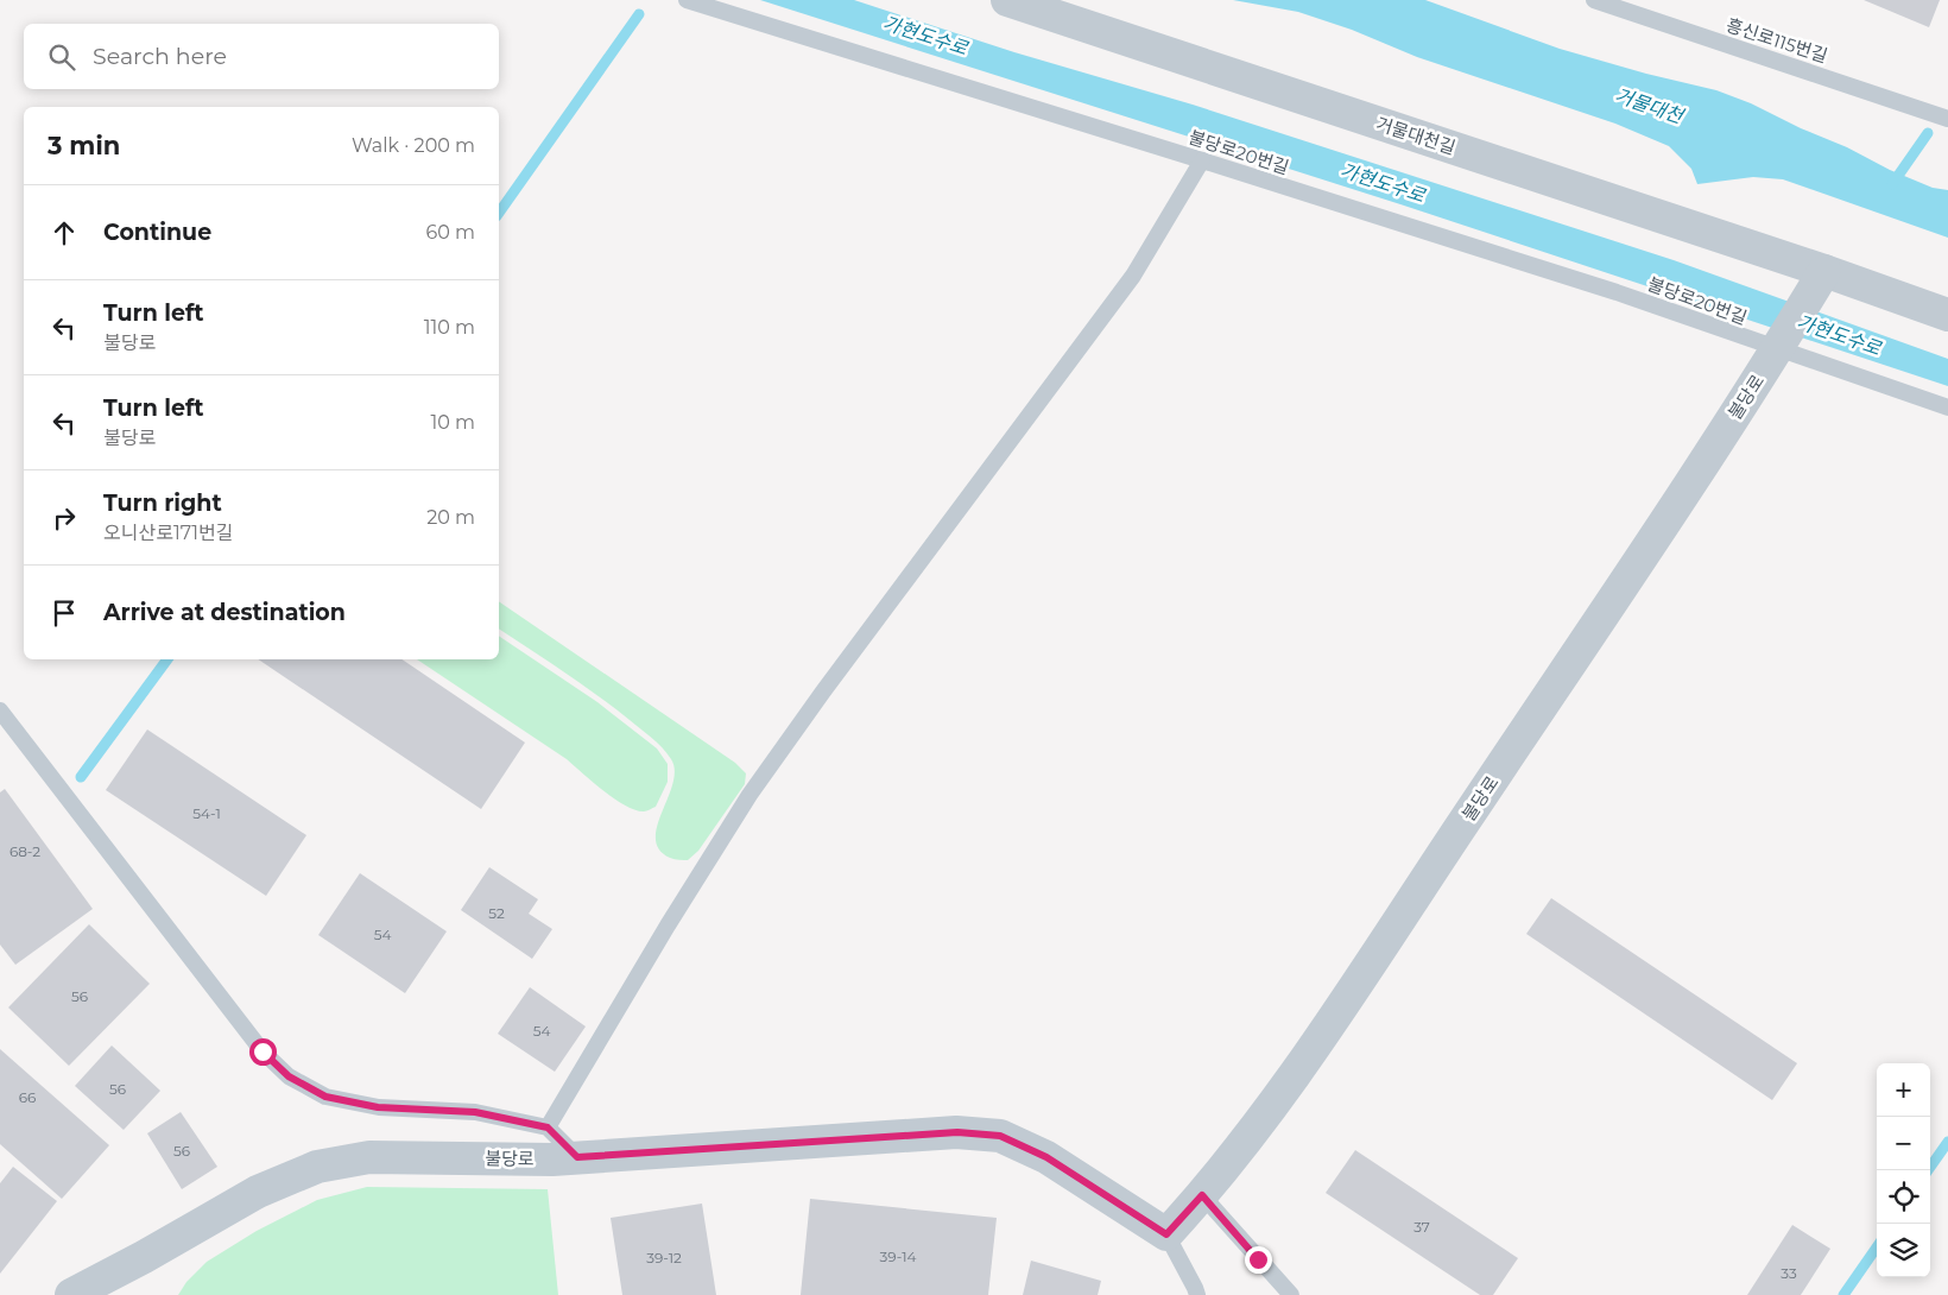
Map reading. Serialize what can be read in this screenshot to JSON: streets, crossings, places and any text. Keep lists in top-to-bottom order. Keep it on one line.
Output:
{"streets":{"street":["거물대천길","불당로"],"lane":["흥신로115번길","불당로20번길"]},"crossings":[["거물대천길","불당로"],["불당로20번길","불당로"]],"water":["가현도수로","거물대천"],"house_numbers":["54-1","68-2","52","54","56","54","56","66","56","37","39-14","39-12","33"],"page":{"search":"Search here","heading":["3 min","Walk · 200 m"],"list":[["Continue","60 m"],["Turn left","불당로","110 m"],["Turn left","불당로","10 m"],["Turn right","오니산로171번길","20 m"],"Arrive at destination"],"map_buttons":["+","−"]}}
